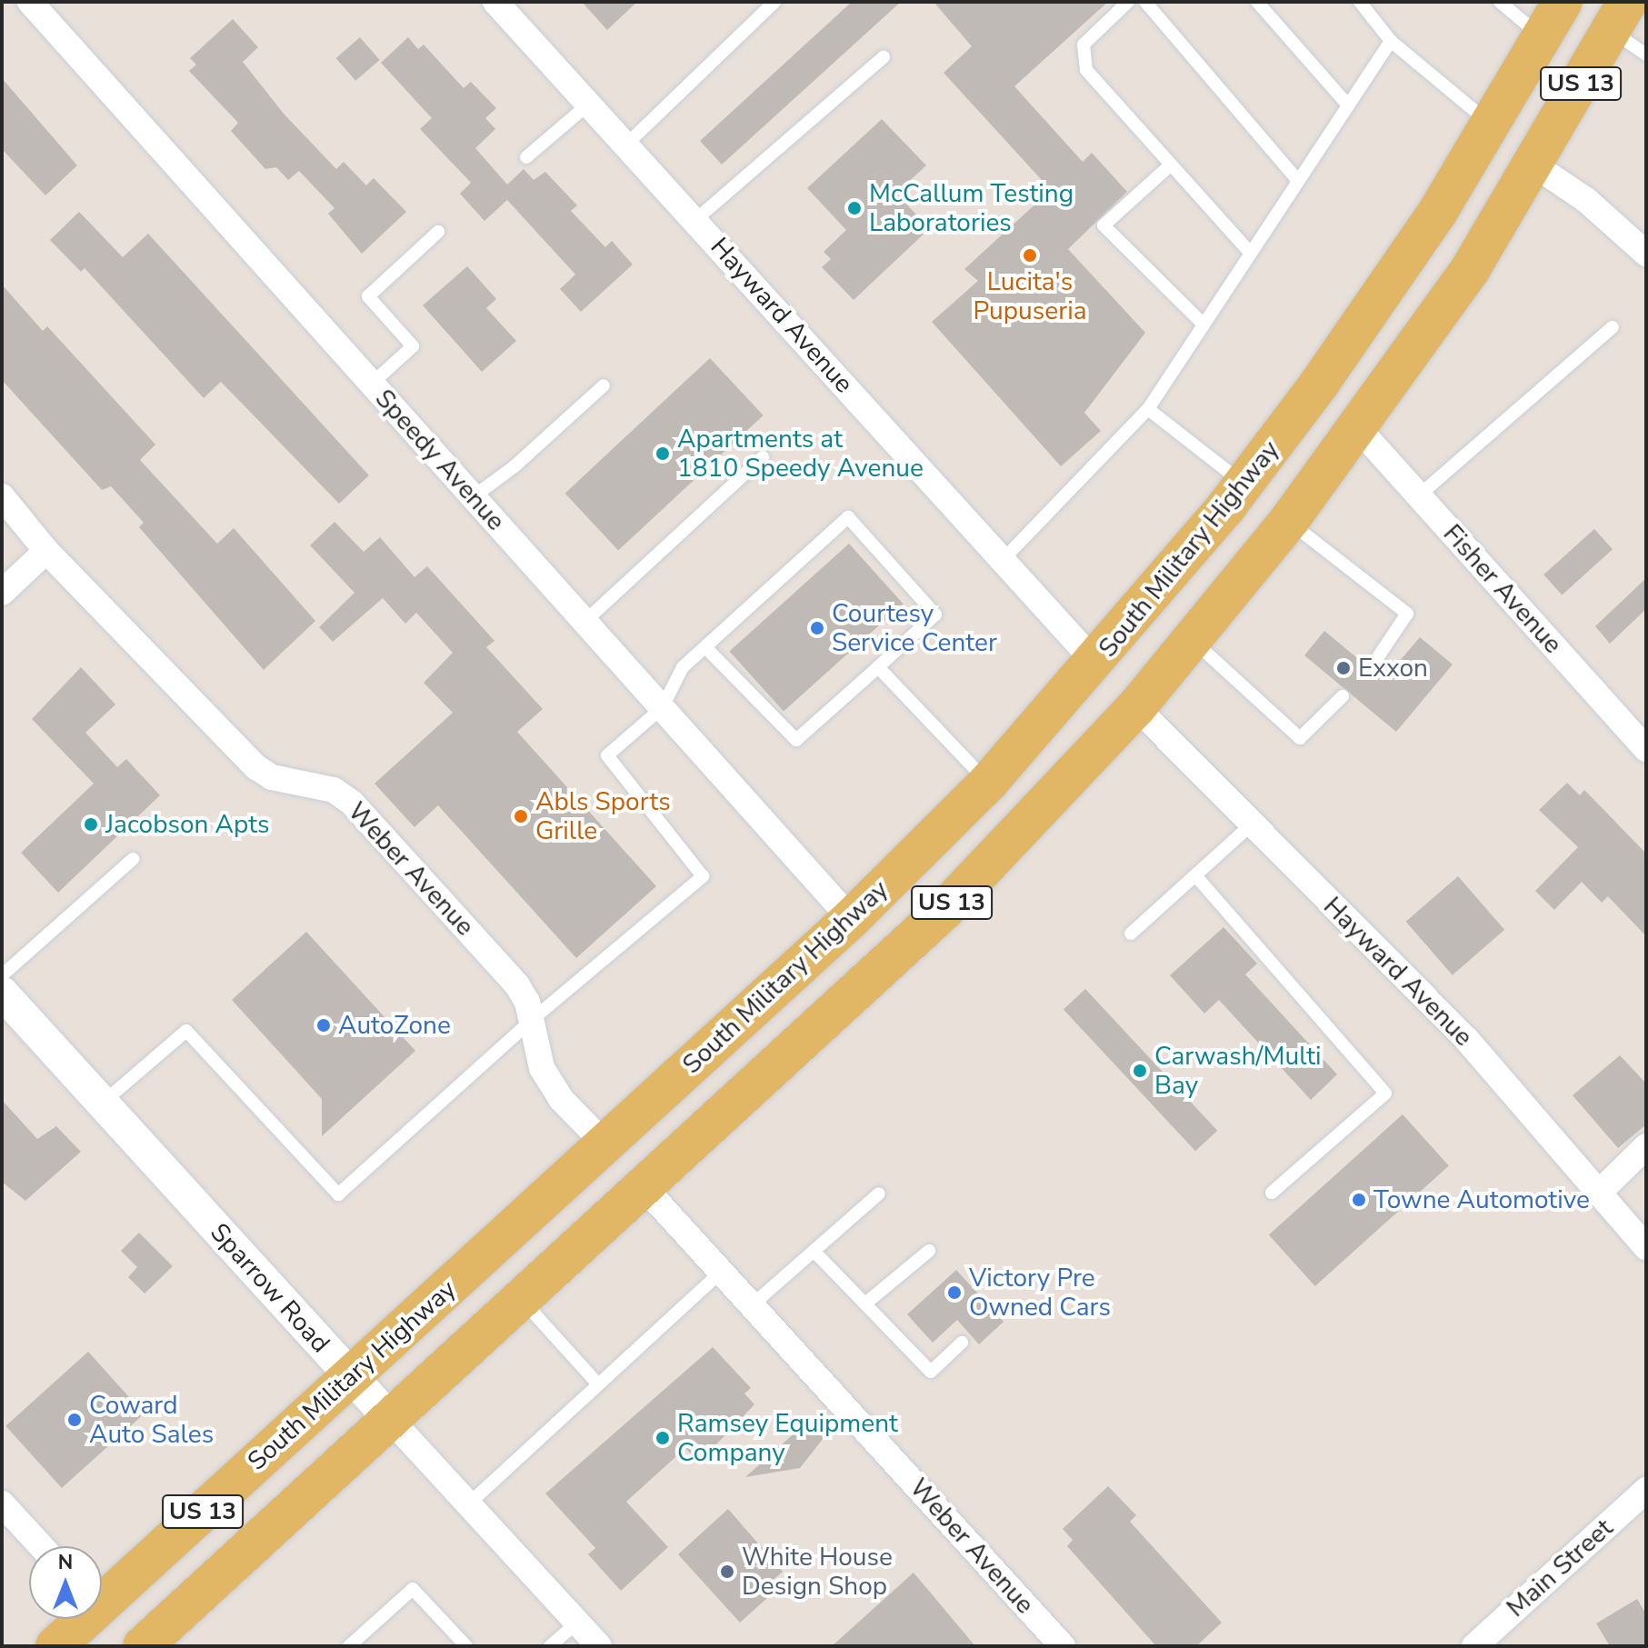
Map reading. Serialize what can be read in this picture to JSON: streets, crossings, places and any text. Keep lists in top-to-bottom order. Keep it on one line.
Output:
{"streets":{"main road":["US 13","South Military Highway"],"street":["Hayward Avenue","Speedy Avenue","Fisher Avenue","Weber Avenue","Sparrow Road","Main Street"]},"crossings":[["US 13","Hayward Avenue"],["US 13","Fisher Avenue"],["US 13","Weber Avenue"],["US 13","Sparrow Road"],["Hayward Avenue","South Military Highway"],["Speedy Avenue","South Military Highway"],["South Military Highway","Weber Avenue"],["South Military Highway","Sparrow Road"]],"places":["McCallum Testing Laboratories","Lucita's Pupuseria","Apartments at 1810 Speedy Avenue","Courtesy Service Center","Exxon","Abls Sports Grille","Jacobson Apts","AutoZone","Carwash/Multi Bay","Towne Automotive","Victory Pre Owned Cars","Coward Auto Sales","Ramsey Equipment Company","White House Design Shop"],"north":"top"}
